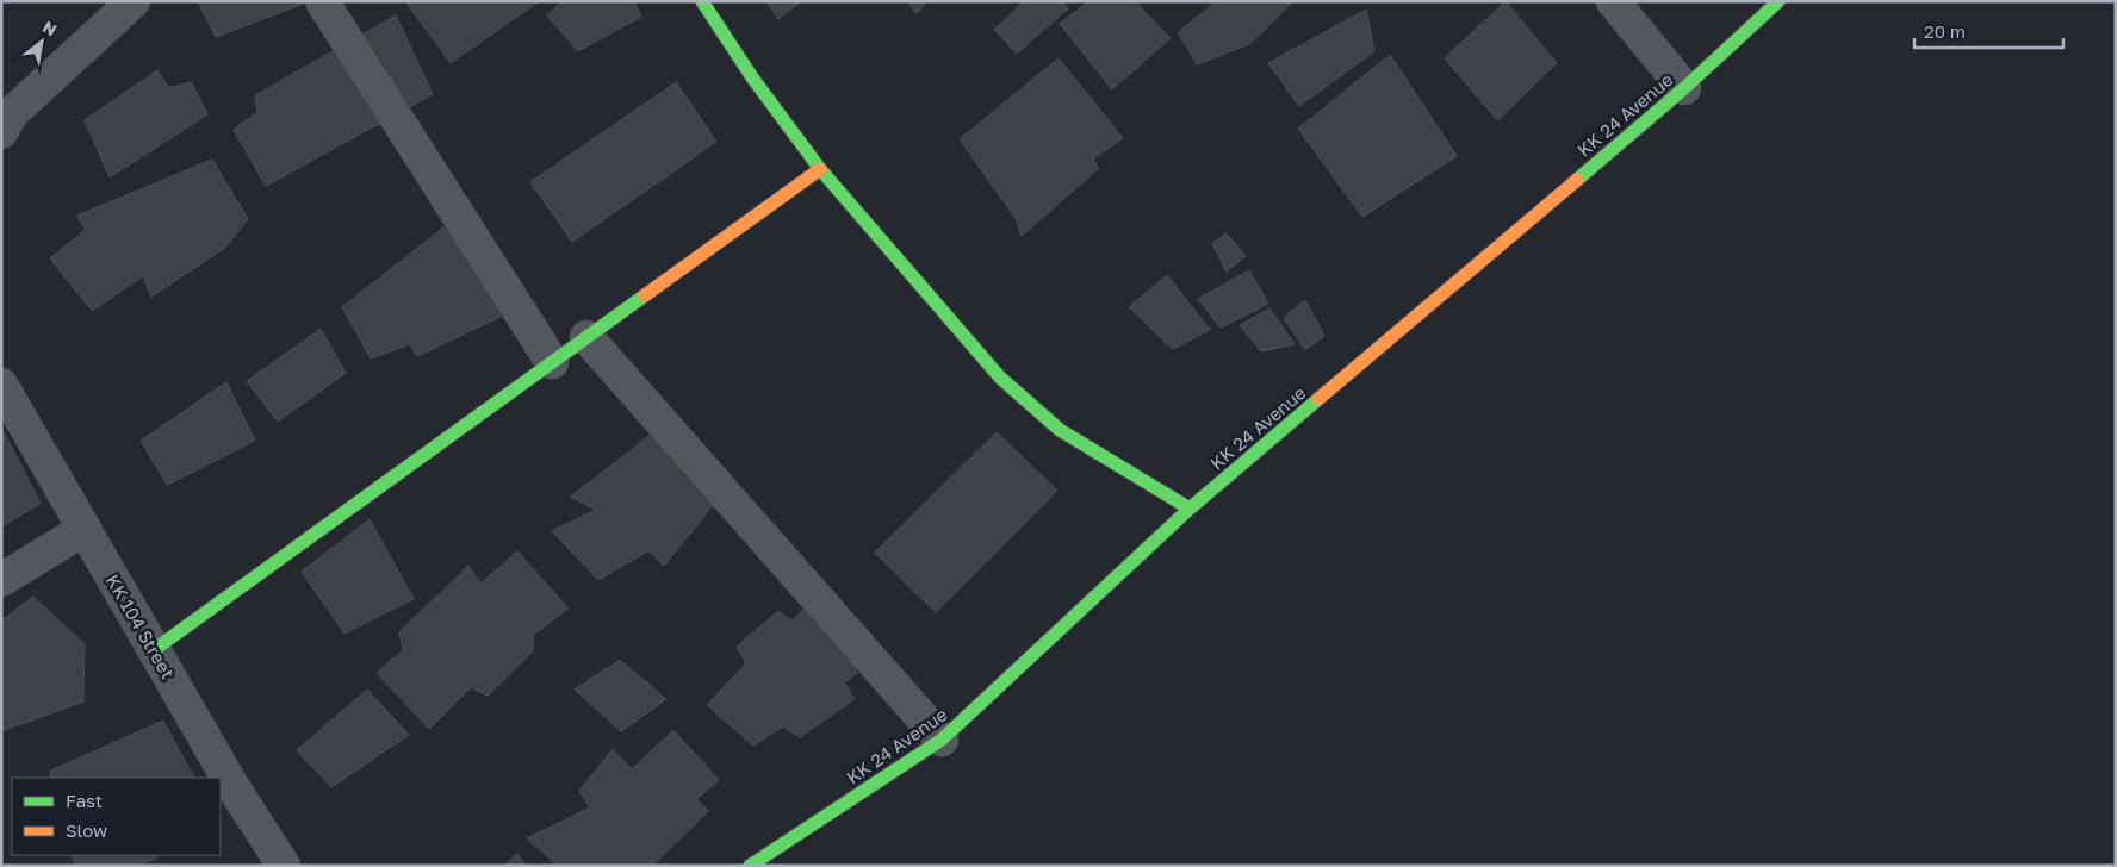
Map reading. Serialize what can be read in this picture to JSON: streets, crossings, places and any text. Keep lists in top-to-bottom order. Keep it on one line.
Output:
{"streets":{"street":["KK 24 Avenue","KK 104 Street"]},"legend":["Fast","Slow"],"scale_bar":"20 m","north":"top right"}
